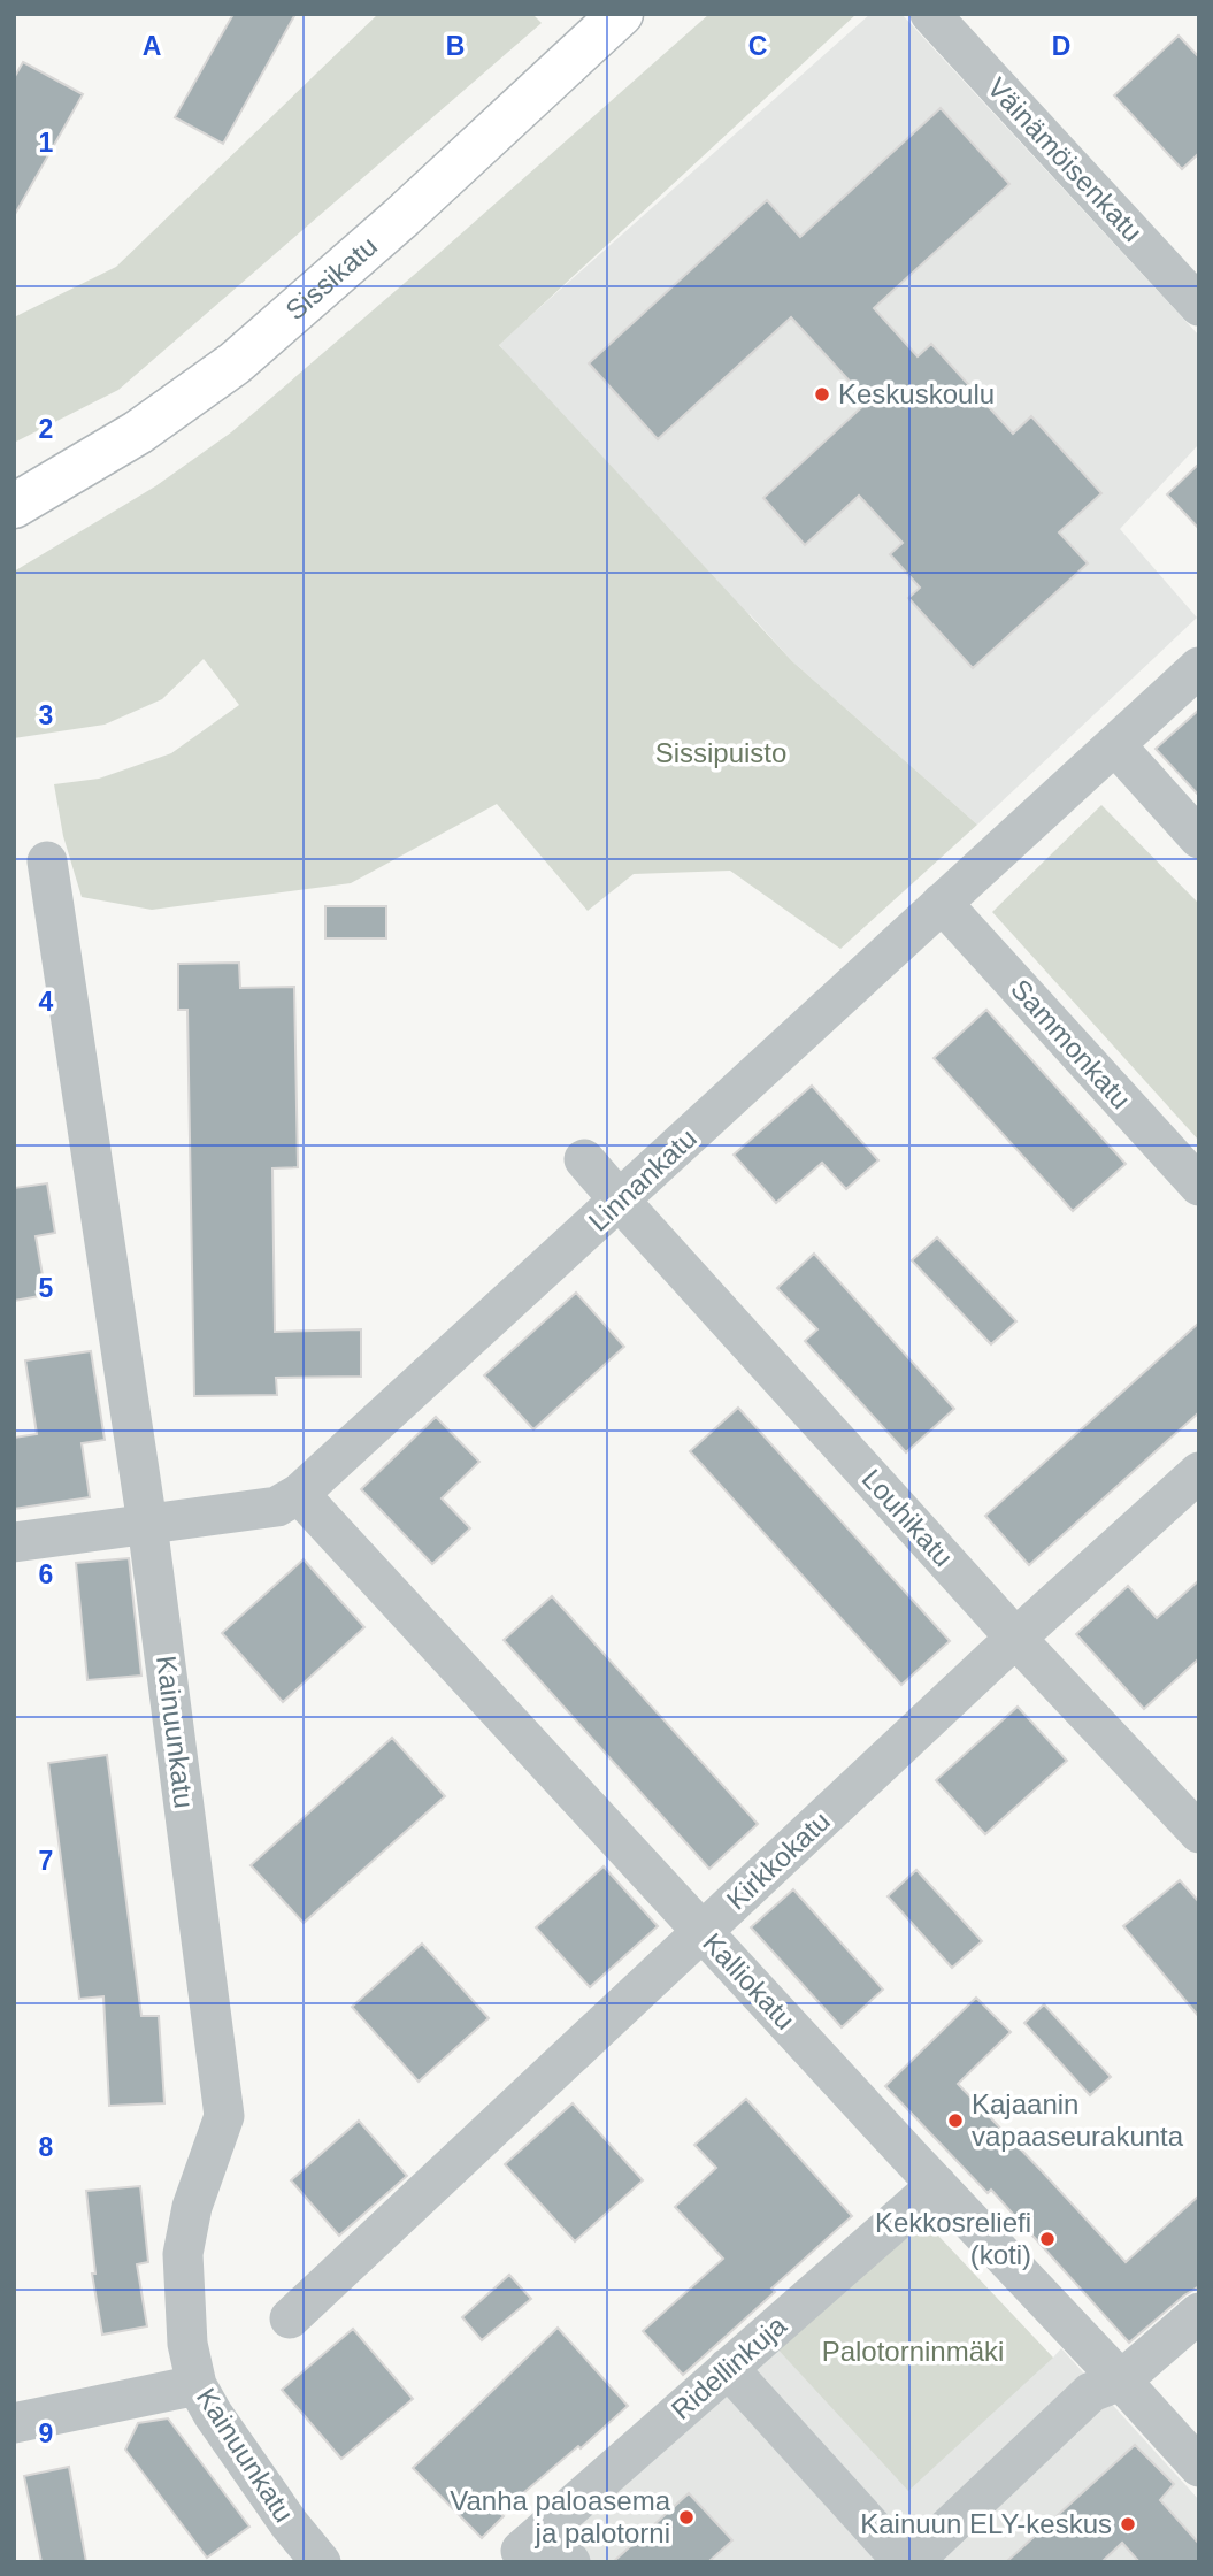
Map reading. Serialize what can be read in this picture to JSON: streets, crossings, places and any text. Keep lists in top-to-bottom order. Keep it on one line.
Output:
{"streets":{"main road":["Sissikatu"],"street":["Väinämöisenkatu","Sammonkatu","Linnankatu","Louhikatu","Kainuunkatu","Kirkkokatu","Kalliokatu","Ridellinkuja"]},"crossings":[["Sammonkatu","Linnankatu"],["Linnankatu","Louhikatu"],["Linnankatu","Kainuunkatu"],["Linnankatu","Kalliokatu"],["Louhikatu","Kirkkokatu"],["Kirkkokatu","Kalliokatu"],["Kalliokatu","Ridellinkuja"]],"parks":["Sissipuisto","Palotorninmäki"],"places":["Keskuskoulu","Kajaanin vapaaseurakunta","Kekkosreliefi (koti)","Vanha paloasema ja palotorni","Kainuun ELY-keskus"],"grid":{"columns":["A","B","C","D"],"rows":["1","2","3","4","5","6","7","8","9"]}}
